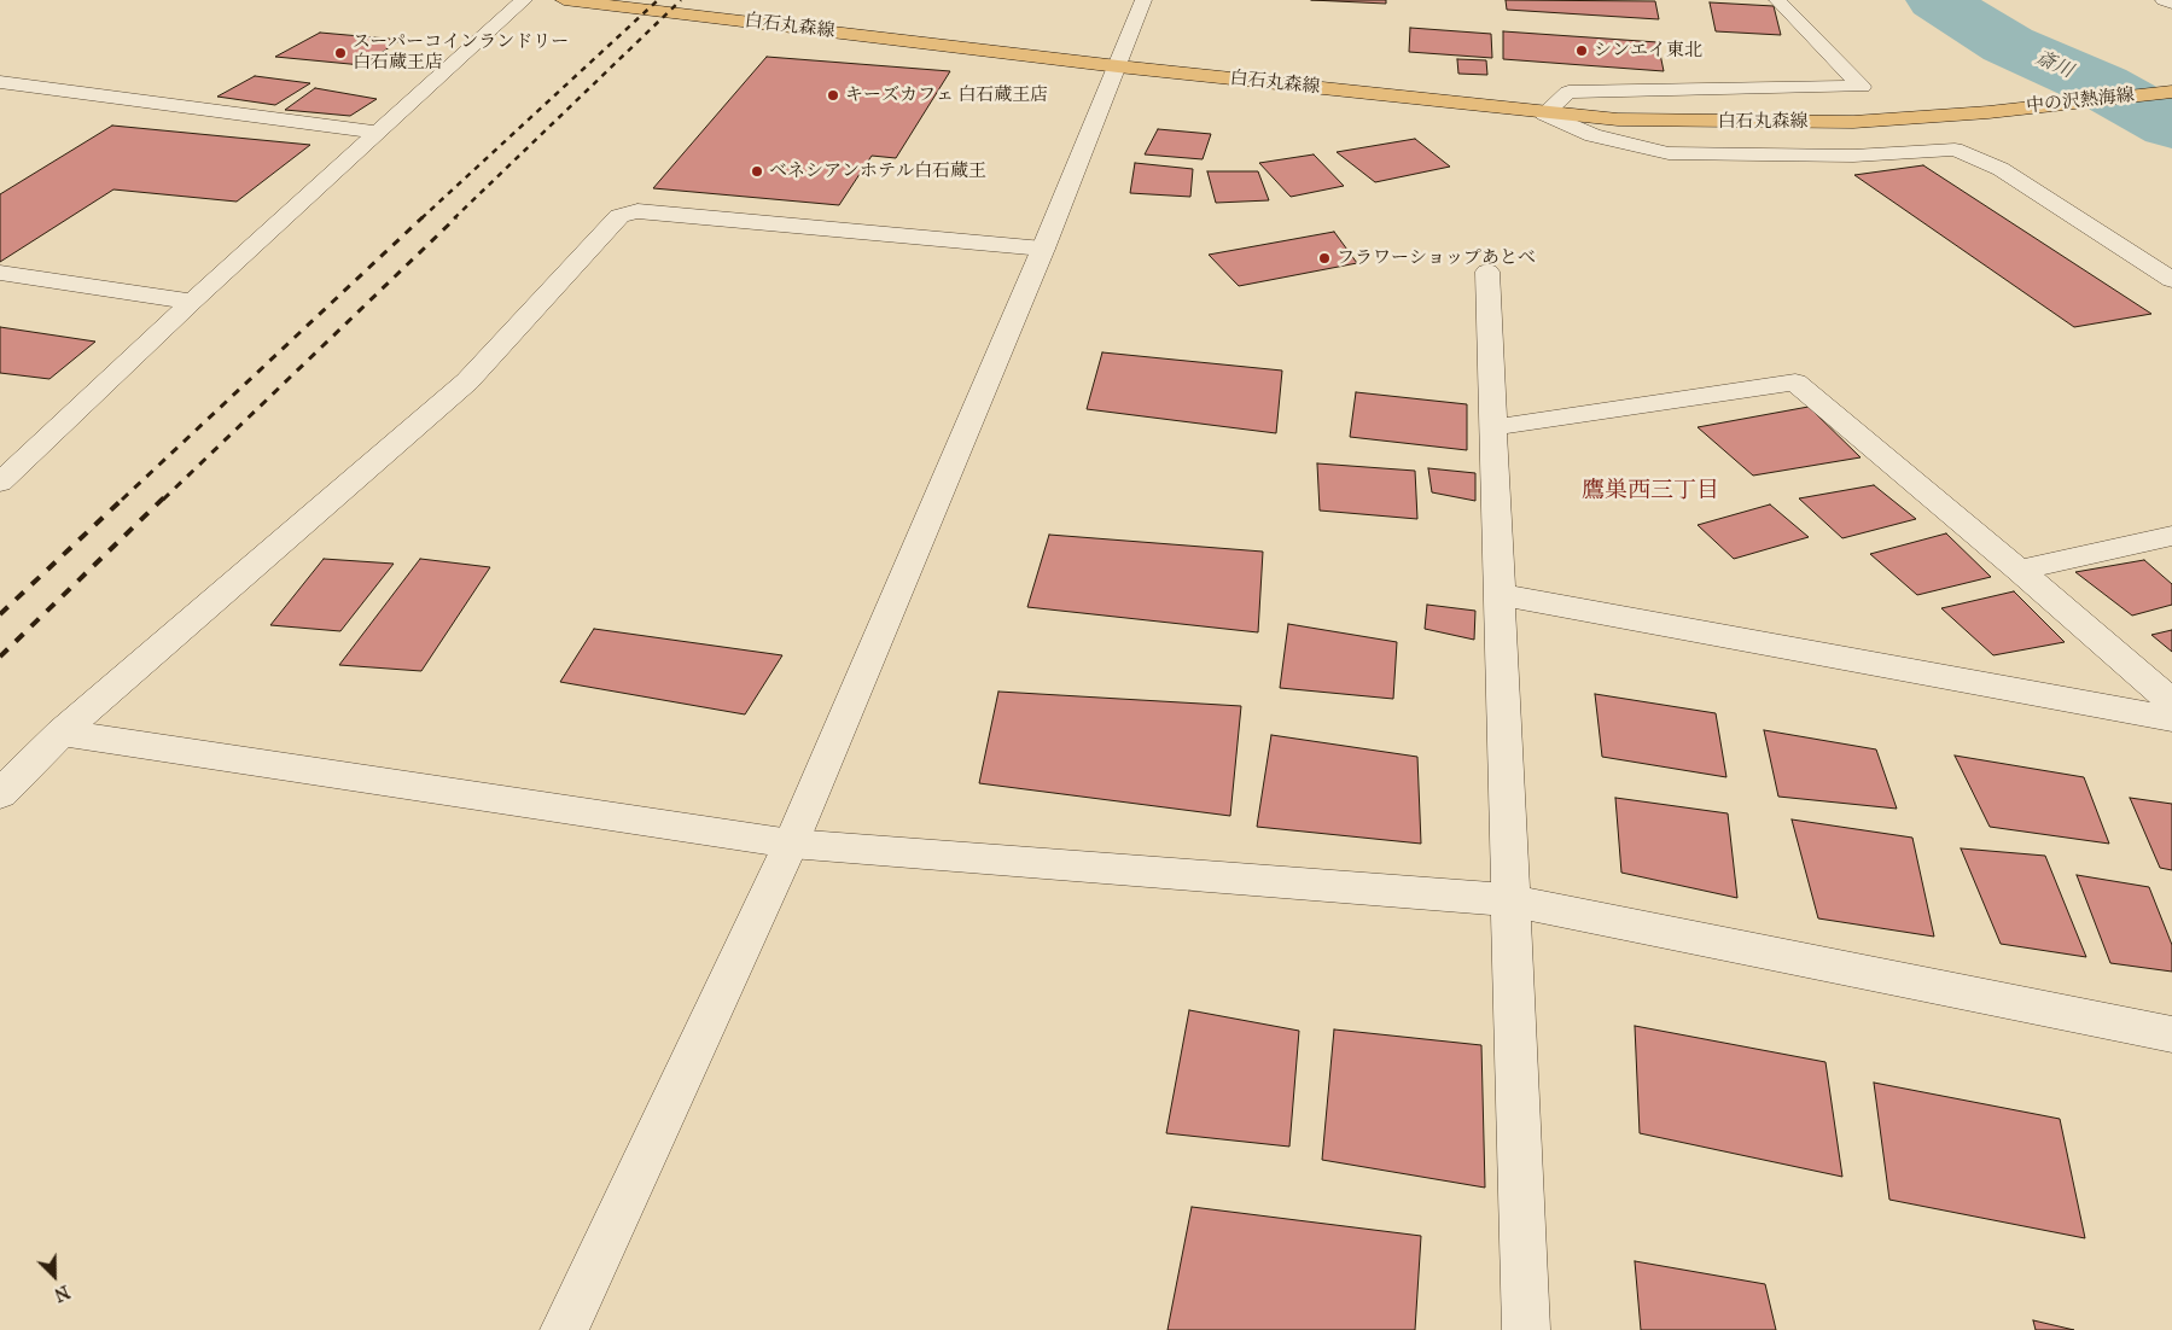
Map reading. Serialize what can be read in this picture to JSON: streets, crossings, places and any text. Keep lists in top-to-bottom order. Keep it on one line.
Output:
{"streets":{"main road":["白石丸森線","中の沢熱海線"]},"crossings":[["白石丸森線","中の沢熱海線"]],"districts":["鷹巣西三丁目"],"water":["斎川"],"places":["シンエイ東北","スーパーコインランドリー 白石蔵王店","キーズカフェ 白石蔵王店","ベネシアンホテル白石蔵王","フラワーショップあとべ"],"north":"bottom right"}
